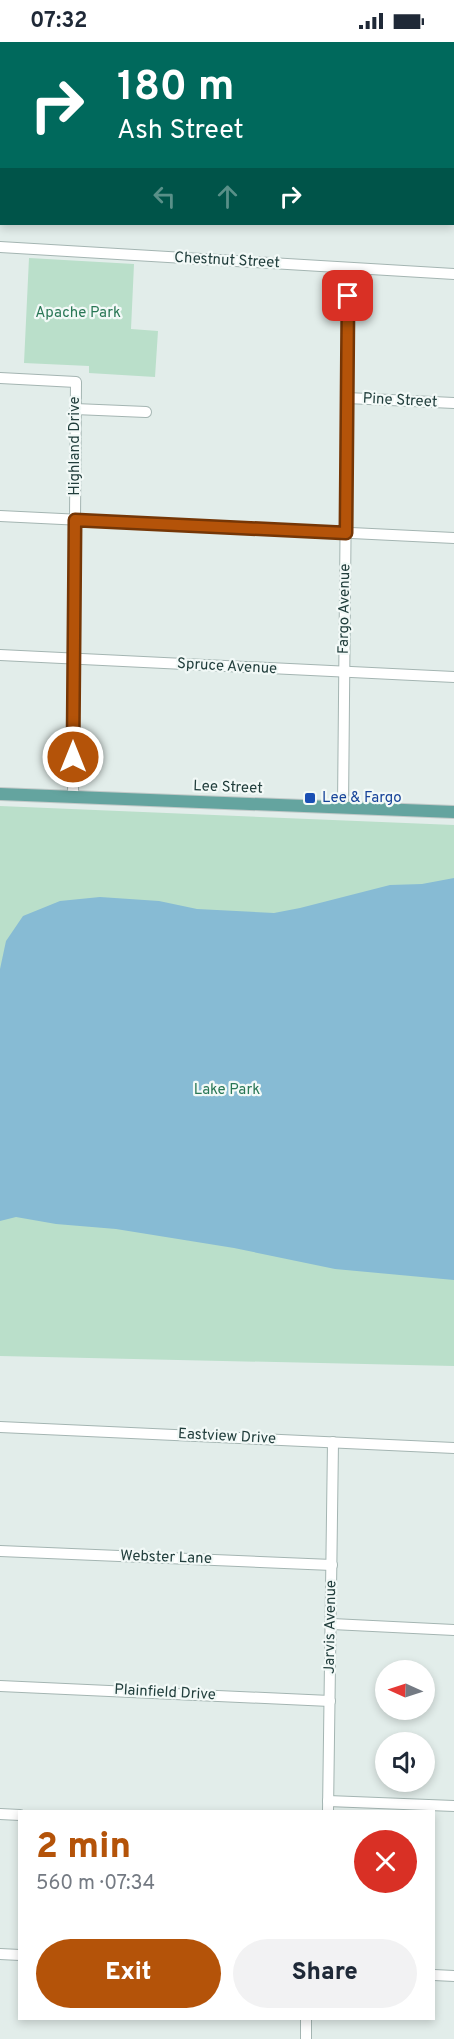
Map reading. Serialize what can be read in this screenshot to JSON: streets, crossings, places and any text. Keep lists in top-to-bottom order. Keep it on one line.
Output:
{"streets":{"main road":["Lee Street"],"street":["Chestnut Street","Pine Street","Highland Drive","Fargo Avenue","Spruce Avenue","Eastview Drive","Webster Lane","Jarvis Avenue","Plainfield Drive"]},"crossings":[["Chestnut Street","Fargo Avenue"],["Pine Street","Fargo Avenue"],["Highland Drive","Spruce Avenue"],["Highland Drive","Lee Street"],["Fargo Avenue","Spruce Avenue"],["Fargo Avenue","Lee Street"],["Eastview Drive","Jarvis Avenue"],["Webster Lane","Jarvis Avenue"],["Jarvis Avenue","Plainfield Drive"]],"parks":["Apache Park","Lake Park"],"places":{"transit":["Lee & Fargo"]},"north":"left","page":{"status":"07:32","turn":["180 m","Ash Street"],"heading":["2 min","560 m · 07:34"],"buttons":["Exit","Share"]}}
